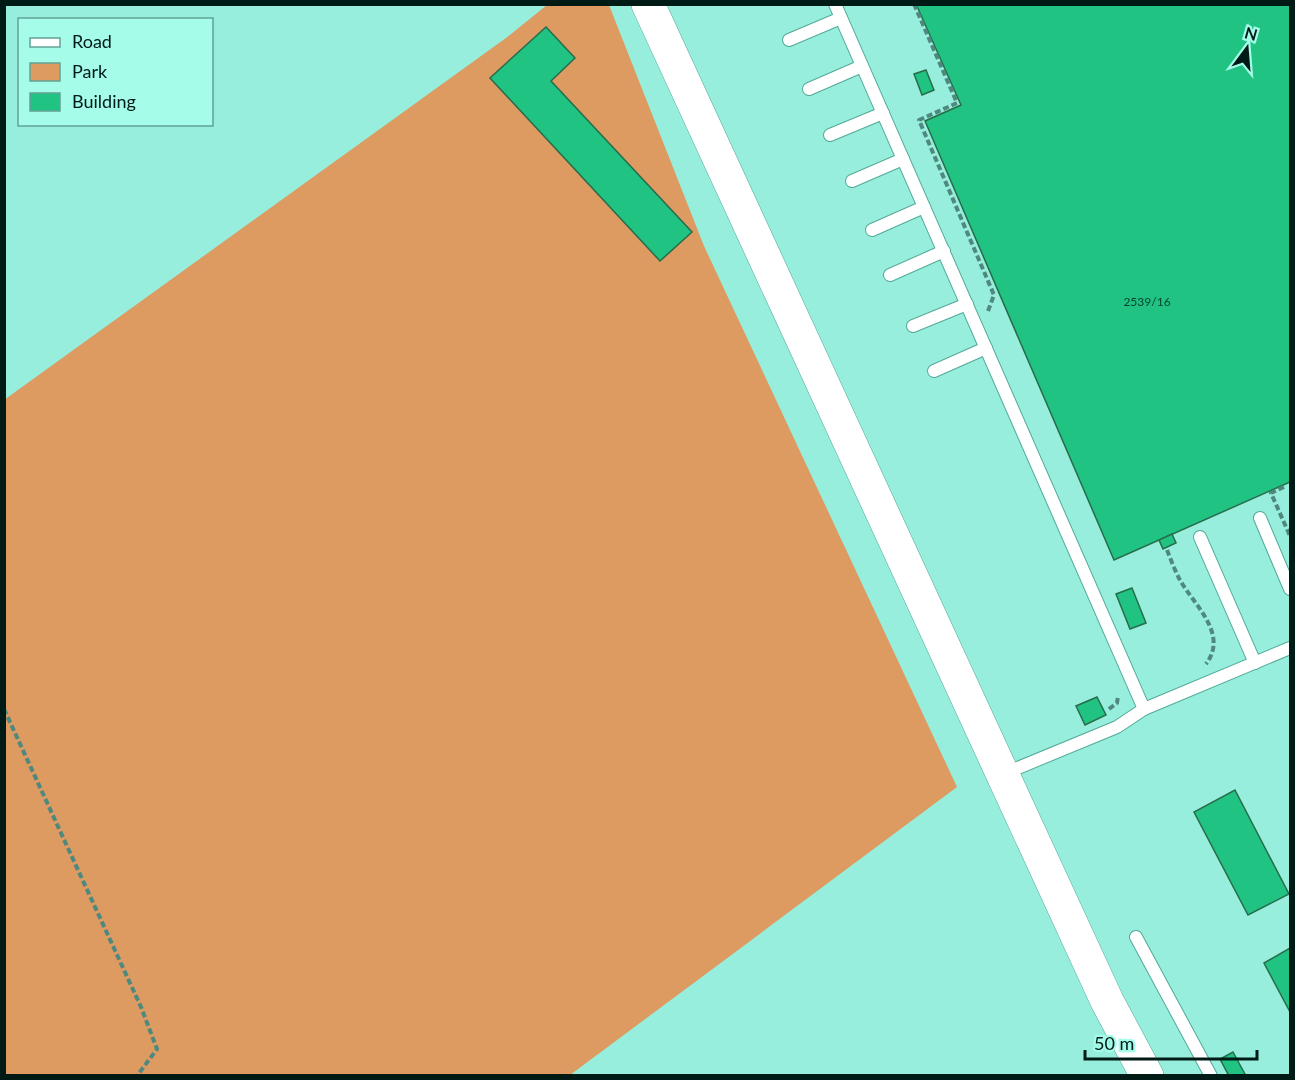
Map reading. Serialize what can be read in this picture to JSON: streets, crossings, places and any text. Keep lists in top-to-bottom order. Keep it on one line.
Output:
{"house_numbers":["2539/16"],"legend":["Road","Park","Building"],"scale_bar":"50 m","north":"top"}
